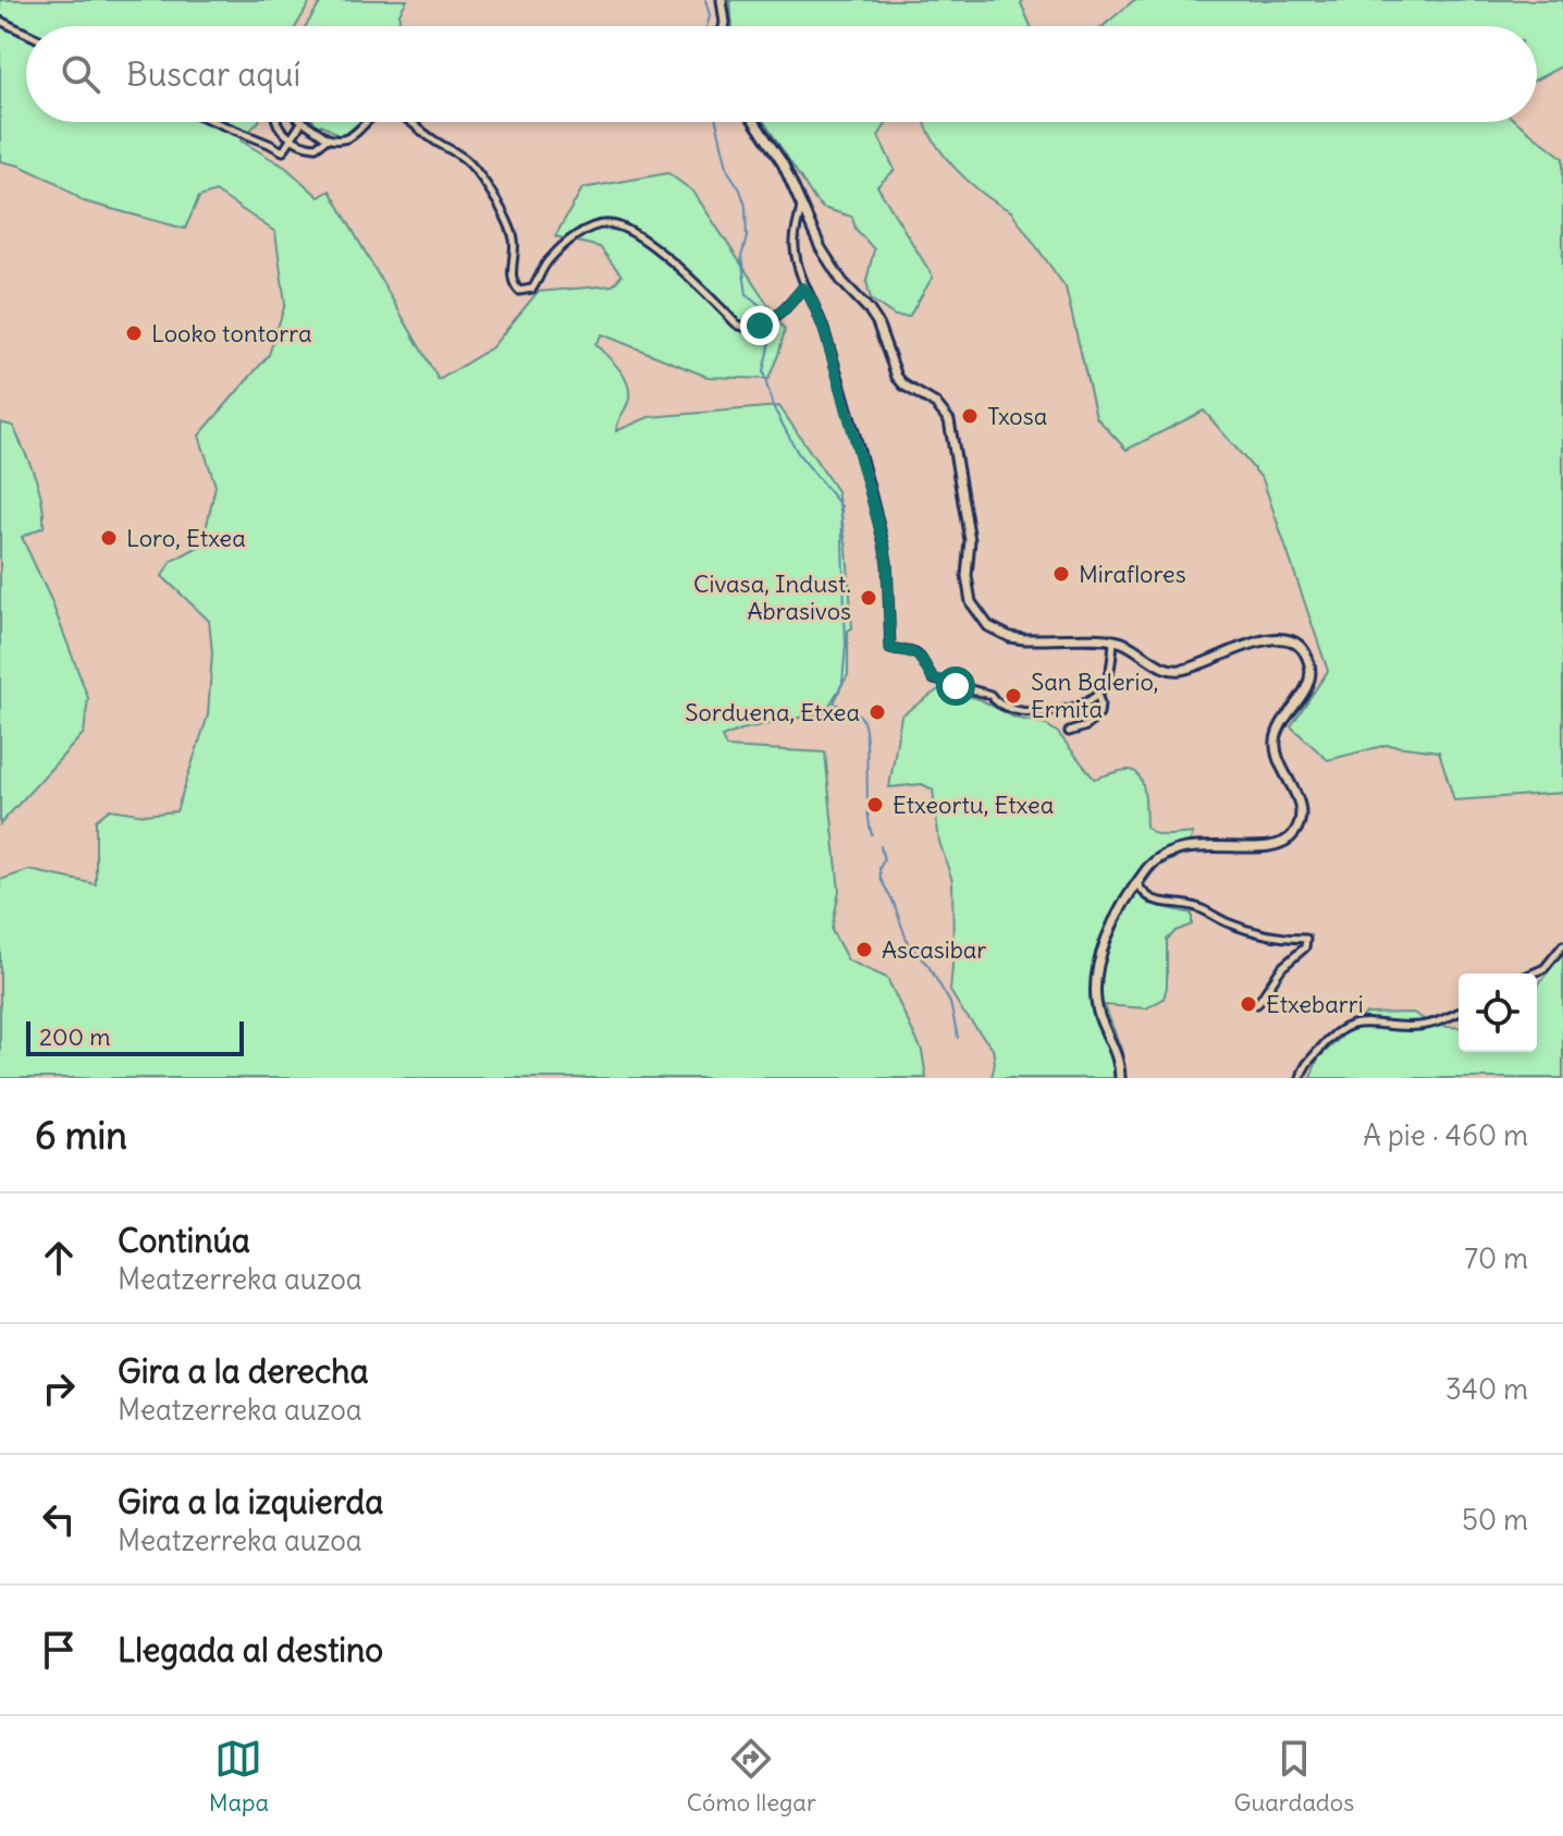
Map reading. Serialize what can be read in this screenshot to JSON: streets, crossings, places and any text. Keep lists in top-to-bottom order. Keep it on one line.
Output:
{"places":["Looko tontorra","Txosa","Loro, Etxea","Miraflores","Civasa, Indust. Abrasivos","San Balerio, Ermita","Sorduena, Etxea","Etxeortu, Etxea","Ascasibar","Etxebarri"],"scale_bar":"200 m","page":{"search":"Buscar aquí","scale":"200 m","heading":["6 min","A pie · 460 m"],"list":[["Continúa","Meatzerreka auzoa","70 m"],["Gira a la derecha","Meatzerreka auzoa","340 m"],["Gira a la izquierda","Meatzerreka auzoa","50 m"],"Llegada al destino"],"nav":["Mapa","Cómo llegar","Guardados"]}}
